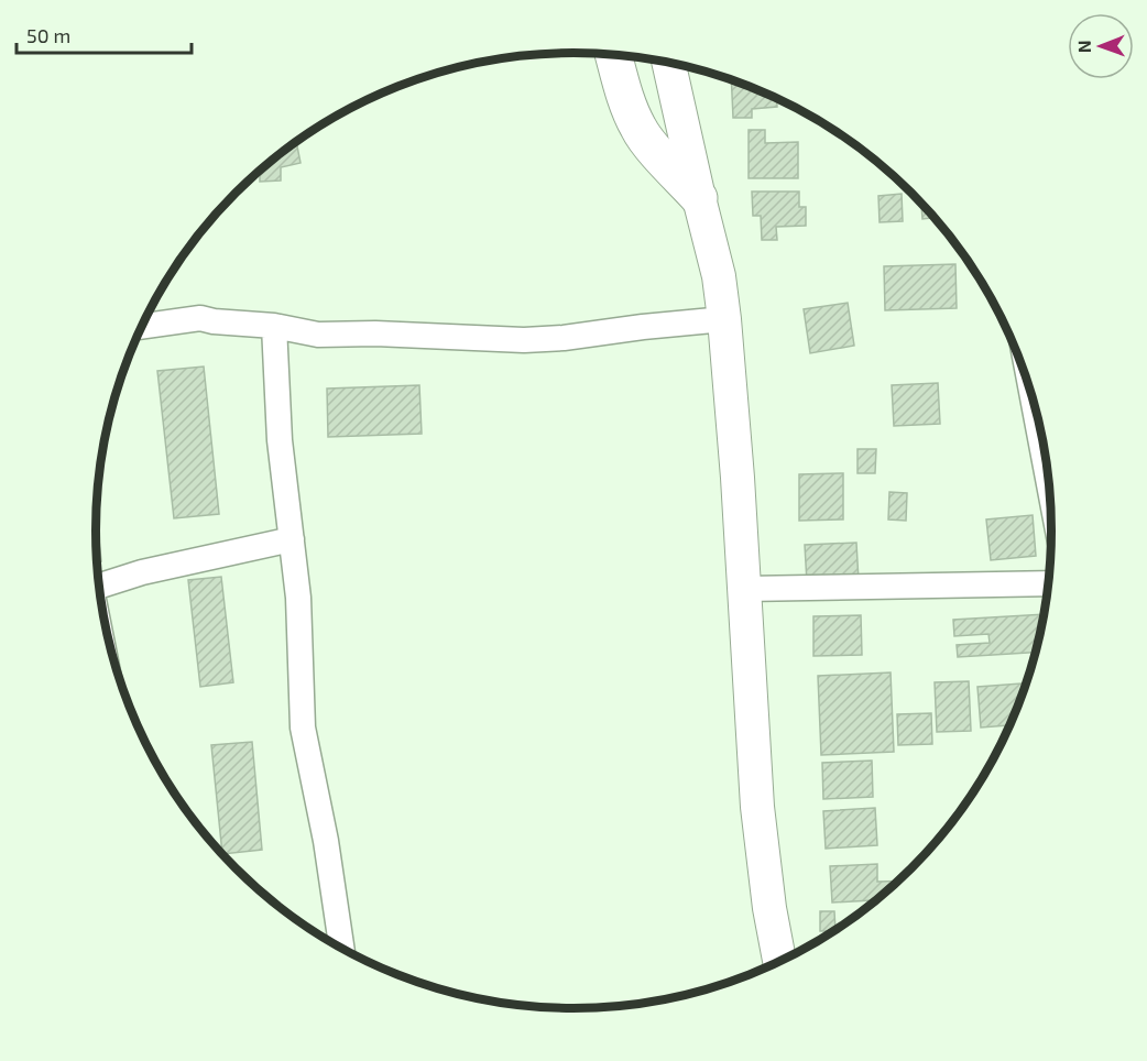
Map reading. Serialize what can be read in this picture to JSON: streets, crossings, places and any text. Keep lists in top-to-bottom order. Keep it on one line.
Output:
{"scale_bar":"50 m","north":"left"}
